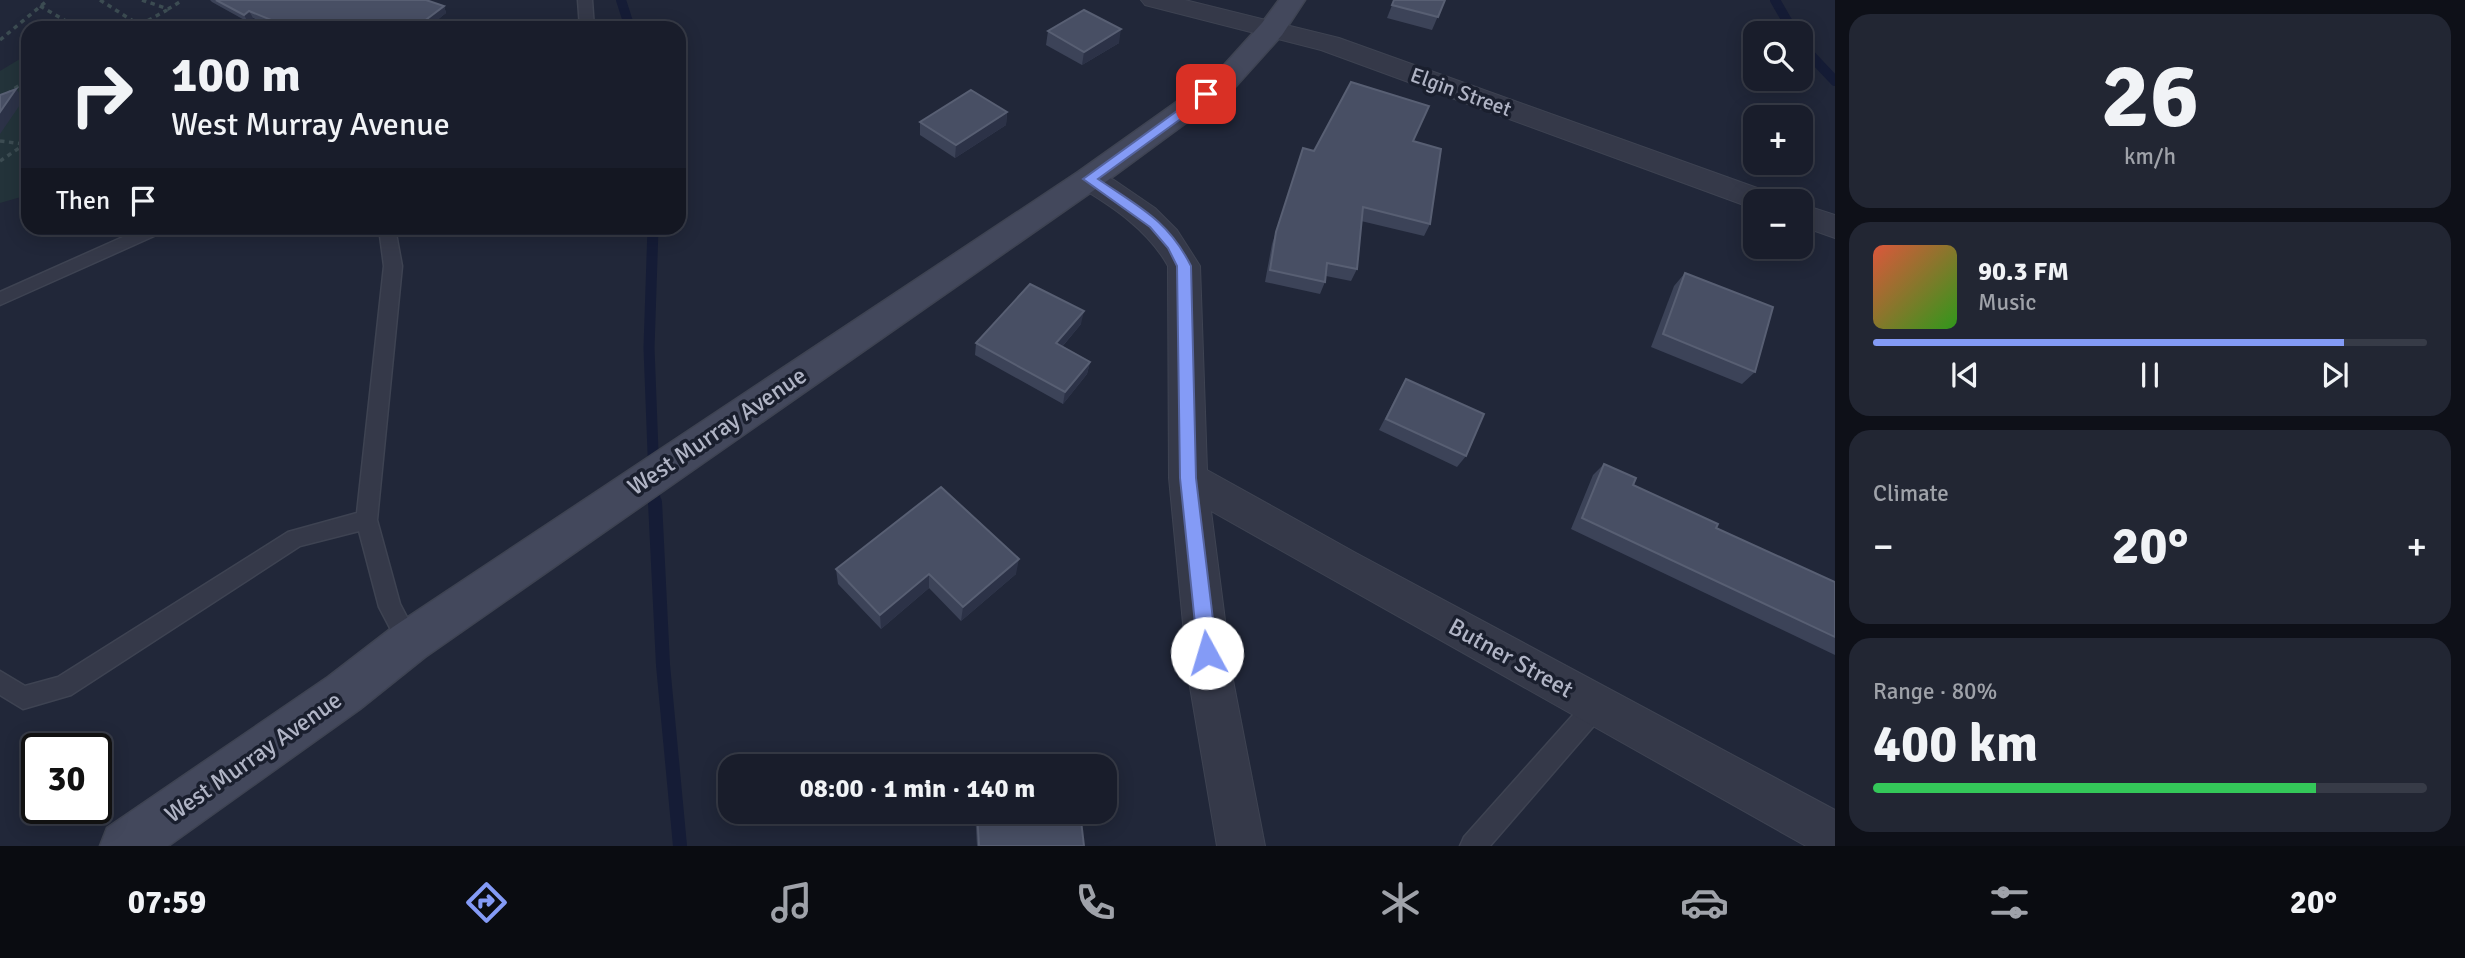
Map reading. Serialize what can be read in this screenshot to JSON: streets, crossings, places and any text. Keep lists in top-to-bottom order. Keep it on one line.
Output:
{"streets":{"street":["Elgin Street","West Murray Avenue","Butner Street"]},"crossings":[["Elgin Street","West Murray Avenue"]],"page":{"tile":[["26","km/h"],"Climate",["Range · 80%","400 km"]],"map_buttons":["+","−"],"turn":["100 m","West Murray Avenue"],"then":"Then","song":["90.3 FM","Music"],"heat":["−","20°","+"],"limit":"30","trip":"08:00 · 1 min · 140 m","tabs":["07:59","20°"]}}
